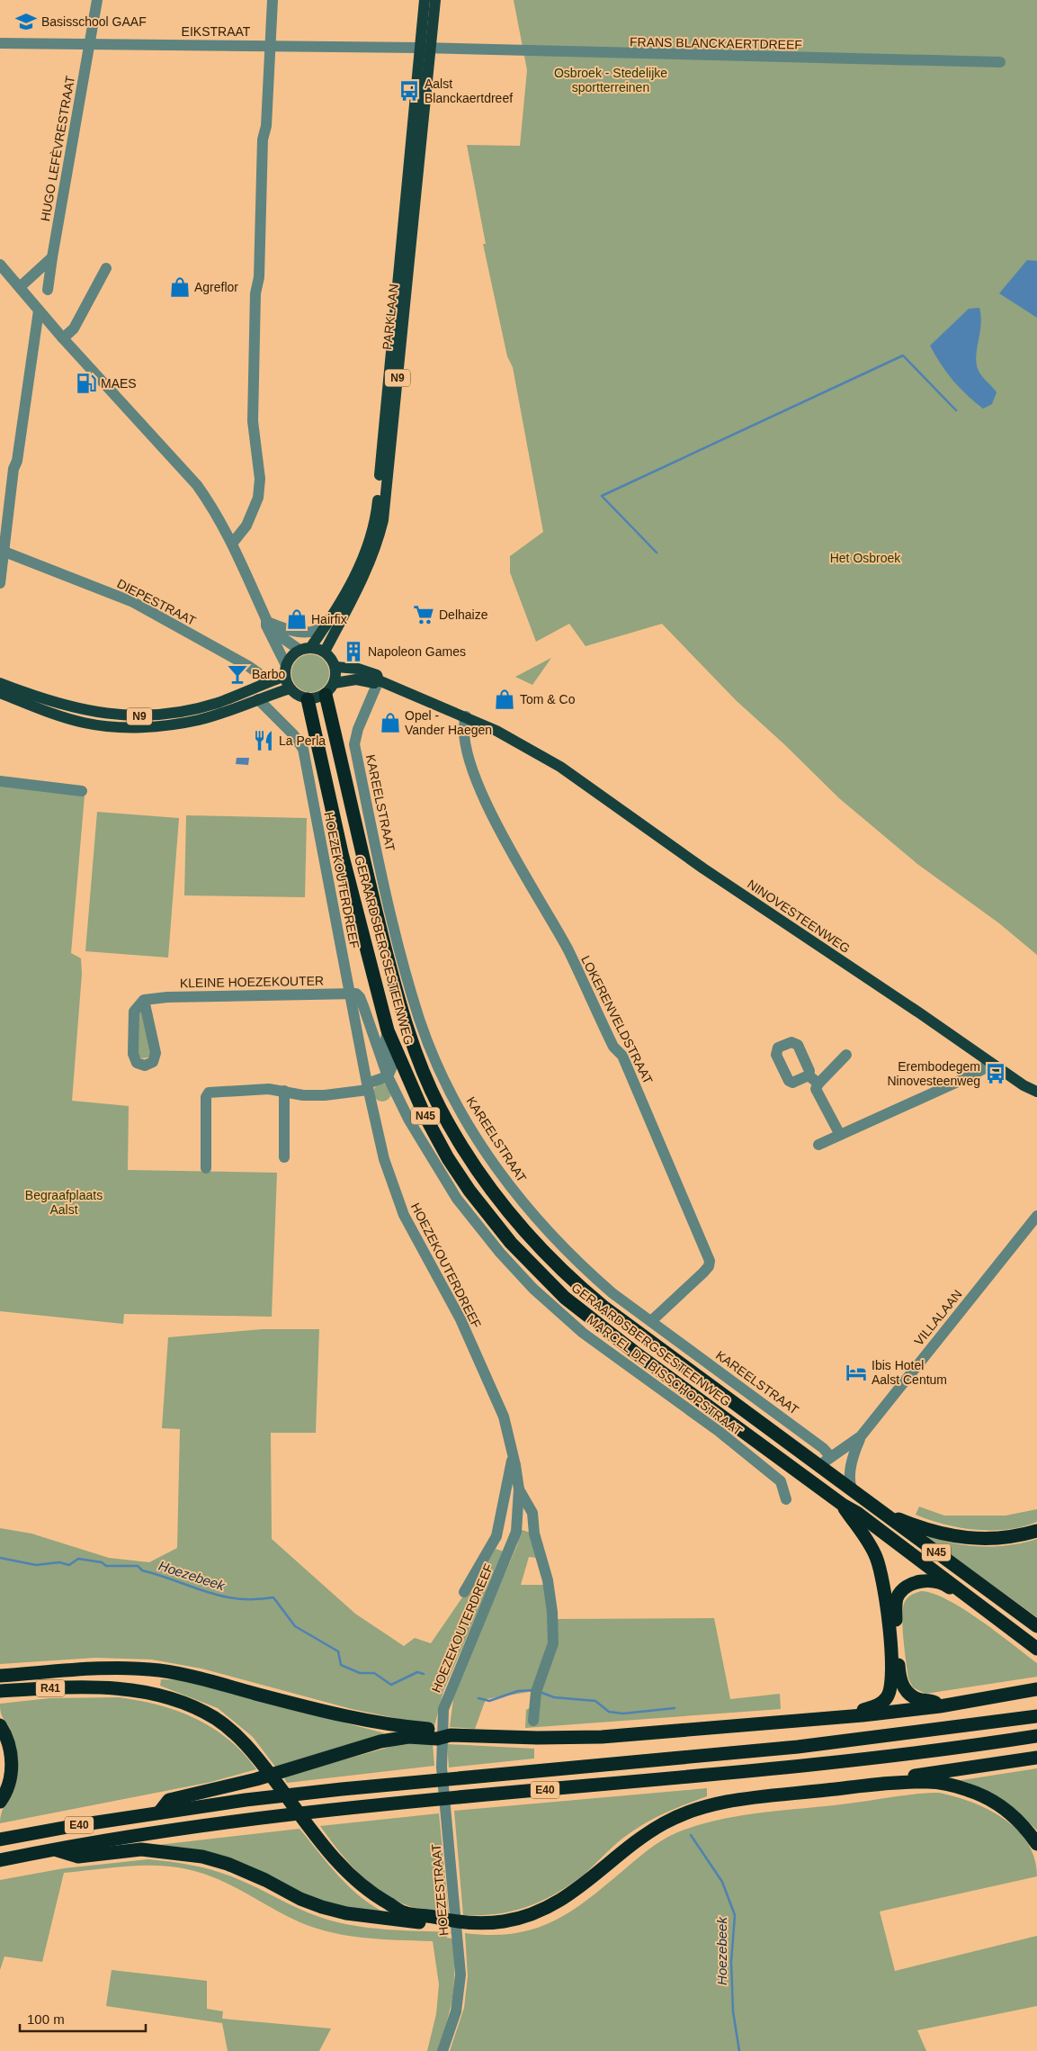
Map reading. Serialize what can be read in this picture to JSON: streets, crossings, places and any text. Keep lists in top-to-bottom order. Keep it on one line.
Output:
{"streets":{"highway":["GERAARDSBERGSESTEENWEG","N45","R41","E40"],"main road":["PARKLAAN","N9","NINOVESTEENWEG"],"street":["EIKSTRAAT","FRANS BLANCKAERTDREEF","HUGO LEFÈVRESTRAAT","DIEPESTRAAT","KAREELSTRAAT","HOEZEKOUTERDREEF","KLEINE HOEZEKOUTER","LOKERENVELDSTRAAT","VILLALAAN","MARCEL DE BISSCHOPSTRAAT","HOEZESTRAAT"]},"crossings":[["EIKSTRAAT","FRANS BLANCKAERTDREEF"],["EIKSTRAAT","HUGO LEFÈVRESTRAAT"],["EIKSTRAAT","PARKLAAN"],["FRANS BLANCKAERTDREEF","PARKLAAN"],["PARKLAAN","N9"],["PARKLAAN","GERAARDSBERGSESTEENWEG"],["N9","DIEPESTRAAT"],["N9","HOEZEKOUTERDREEF"],["N9","GERAARDSBERGSESTEENWEG"],["KAREELSTRAAT","NINOVESTEENWEG"],["KAREELSTRAAT","LOKERENVELDSTRAAT"],["KAREELSTRAAT","VILLALAAN"],["HOEZEKOUTERDREEF","KLEINE HOEZEKOUTER"],["HOEZEKOUTERDREEF","MARCEL DE BISSCHOPSTRAAT"],["HOEZEKOUTERDREEF","HOEZESTRAAT"],["NINOVESTEENWEG","LOKERENVELDSTRAAT"],["GERAARDSBERGSESTEENWEG","VILLALAAN"],["R41","HOEZESTRAAT"]],"water":["Hoezebeek"],"parks":["Osbroek - Stedelijke sportterreinen","Het Osbroek","Begraafplaats Aalst"],"places":{"school or university":["Basisschool GAAF"],"bus stop":["Aalst Blanckaertdreef","Erembodegem Ninovesteenweg"],"shop":["Agreflor","Hairfix","Tom & Co","Opel - Vander Haegen"],"fuel station":["MAES"],"supermarket":["Delhaize"],"building":["Napoleon Games"],"bar":["Barbo"],"restaurant":["La Perla"],"hotel":["Ibis Hotel Aalst Centum"]},"scale_bar":"100 m"}
